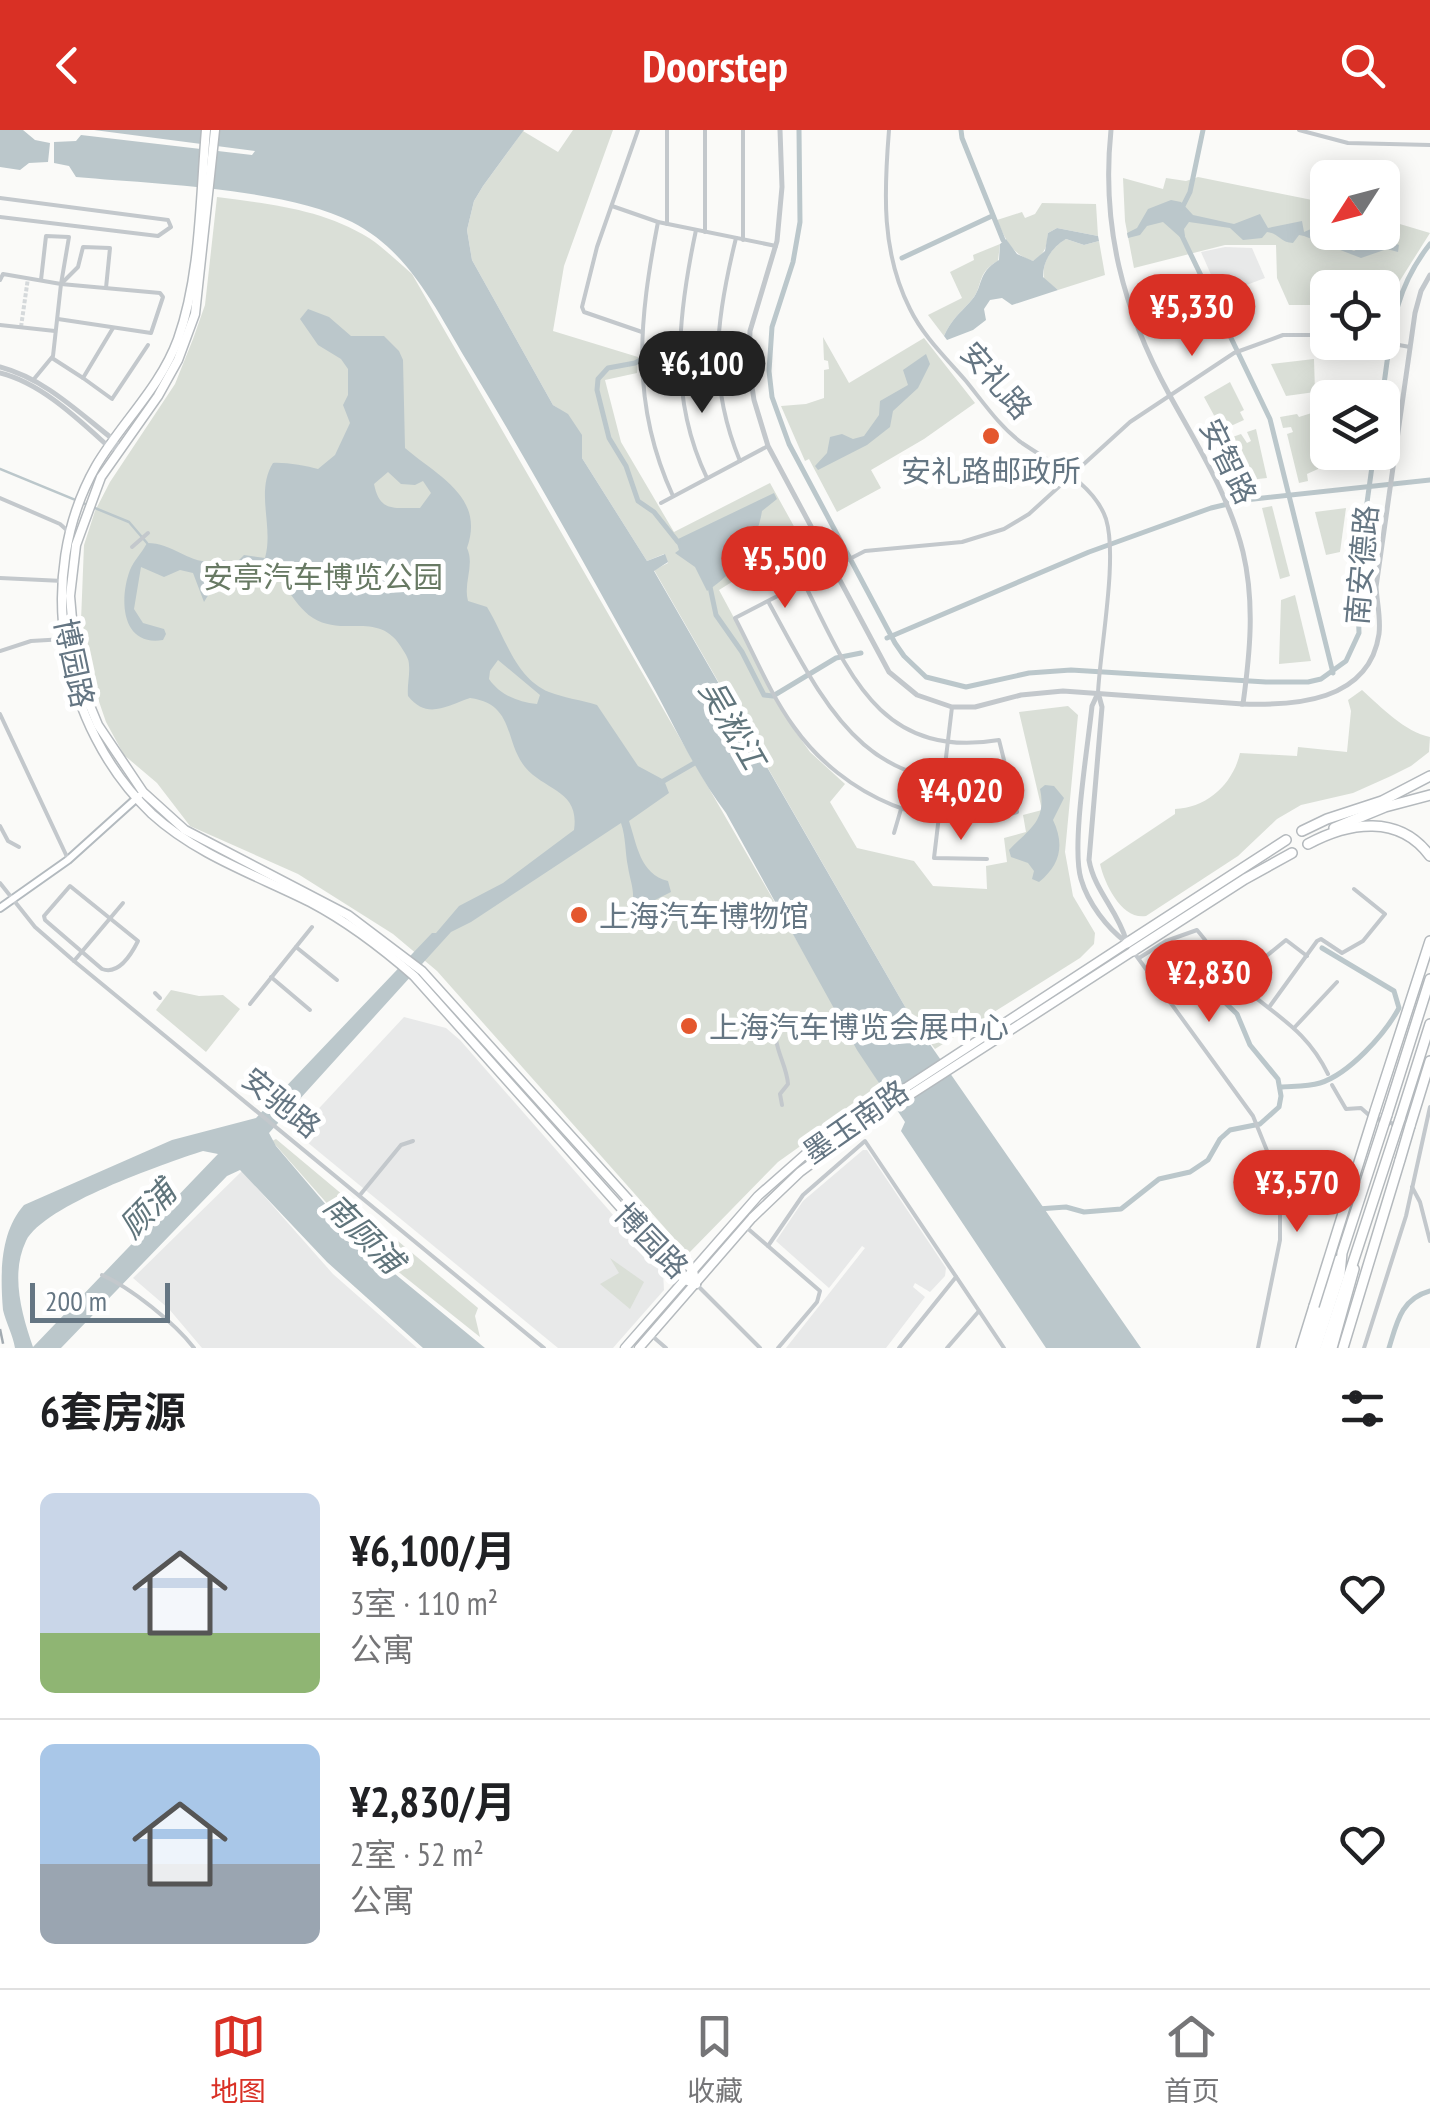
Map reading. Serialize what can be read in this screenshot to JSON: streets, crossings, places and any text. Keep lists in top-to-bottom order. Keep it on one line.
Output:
{"streets":{"main road":["博园路","墨玉南路"],"street":["安礼路","安智路","南安德路","安驰路"]},"crossings":[["安礼路","南安德路"],["安礼路","墨玉南路"],["安智路","南安德路"],["博园路","墨玉南路"]],"water":["吴淞江","顾浦","南顾浦"],"parks":["安亭汽车博览公园"],"places":["安礼路邮政所","上海汽车博物馆","上海汽车博览会展中心"],"scale_bar":"200 m","north":"bottom left","page":{"header":"Doorstep","price":["¥5,330","¥6,100","¥5,500","¥4,020","¥2,830","¥3,570"],"scale":"200 m","heading":"6套房源","list":[{"name":"¥6,100/月","note":"3室 · 110 m² · 公寓"},{"name":"¥2,830/月","note":"2室 · 52 m² · 公寓"}],"tabs":["地图","收藏","首页"]}}
